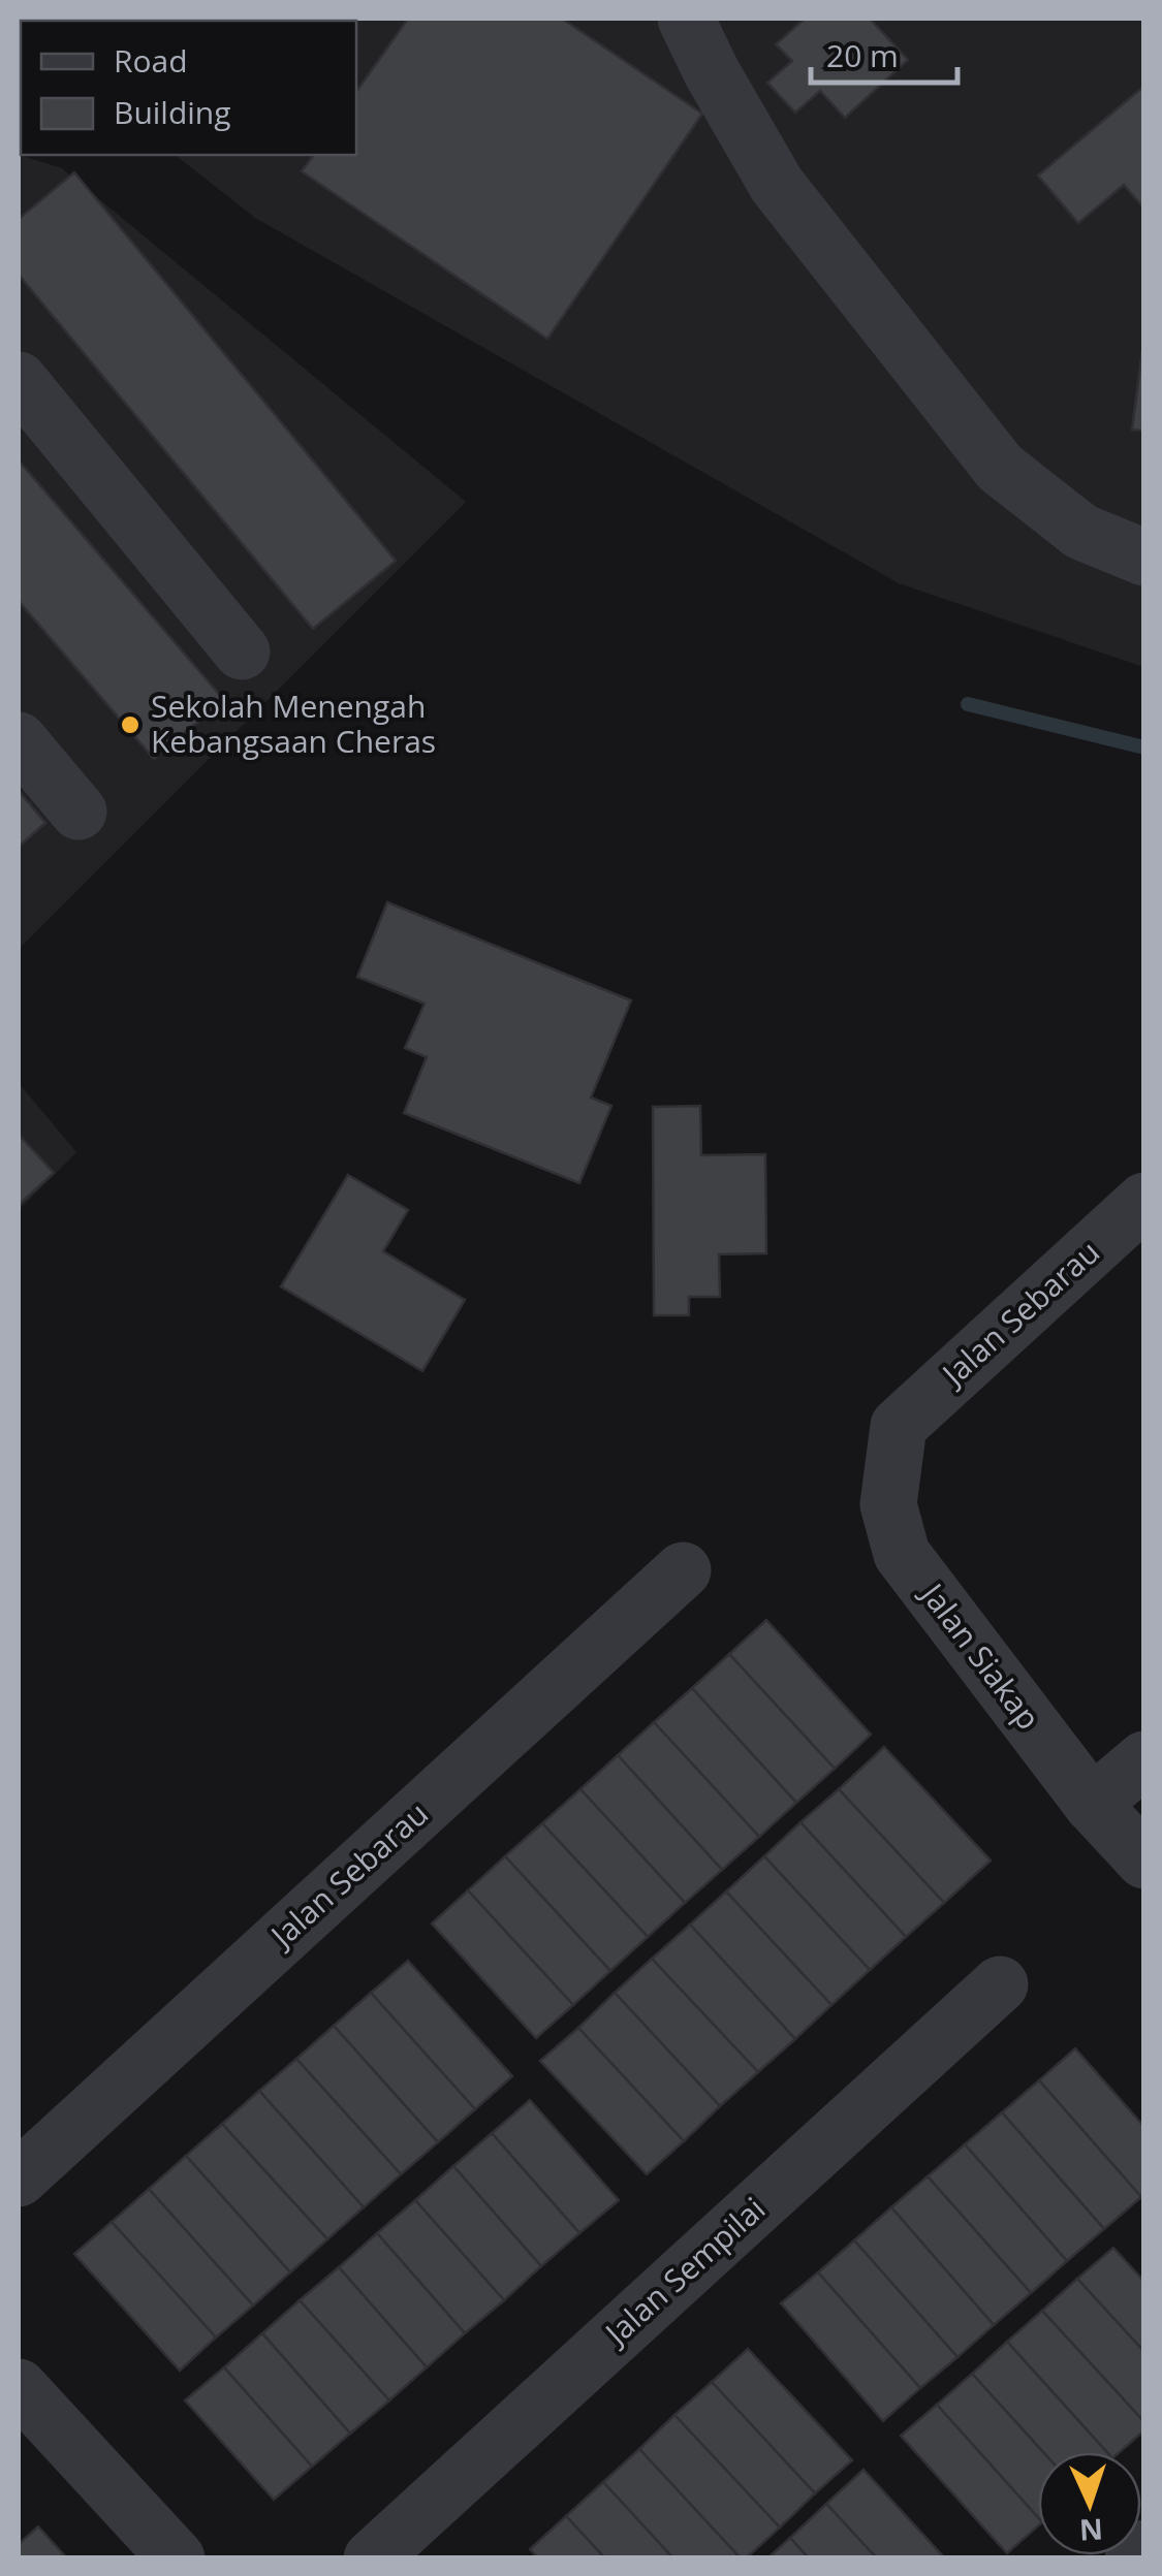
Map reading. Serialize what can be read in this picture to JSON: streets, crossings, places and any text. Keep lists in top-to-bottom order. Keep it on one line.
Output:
{"streets":{"street":["Jalan Sebarau","Jalan Siakap","Jalan Sempilai"]},"crossings":[["Jalan Sebarau","Jalan Siakap"]],"places":["Sekolah Menengah Kebangsaan Cheras"],"legend":["Road","Building"],"scale_bar":"20 m","north":"bottom"}
